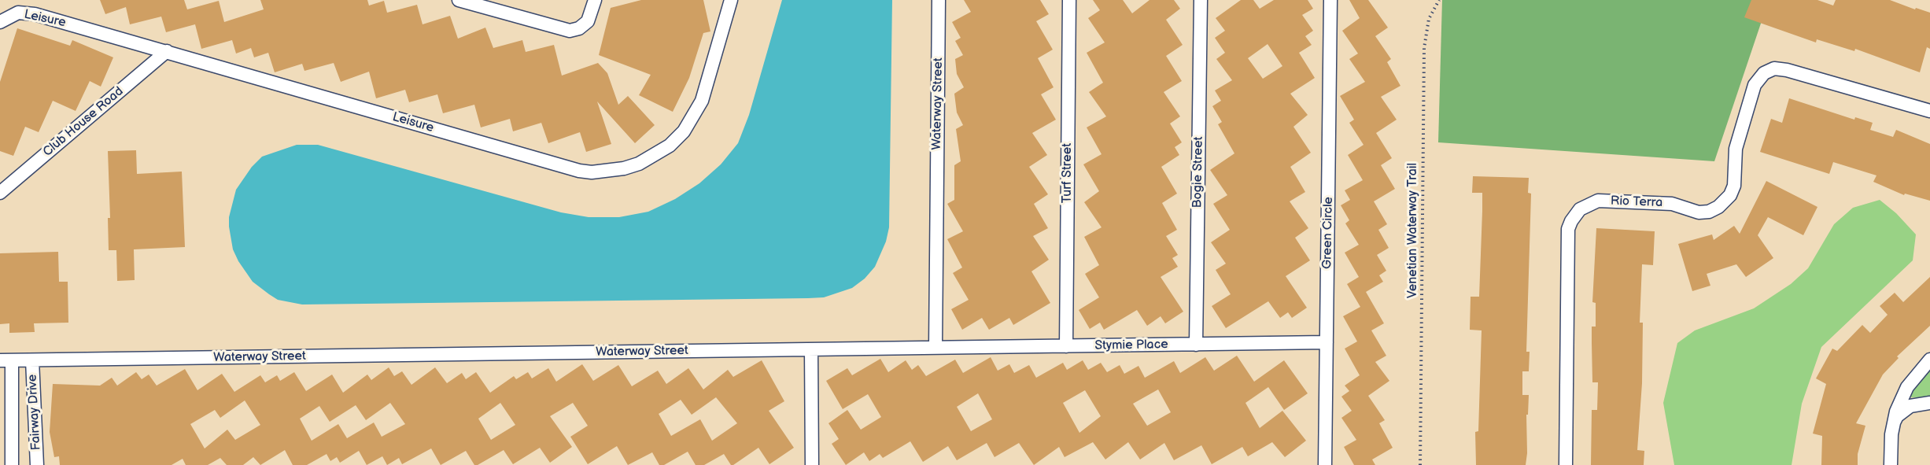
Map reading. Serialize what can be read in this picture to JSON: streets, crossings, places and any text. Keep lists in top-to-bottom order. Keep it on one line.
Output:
{"streets":{"street":["Leisure","Waterway Street","Club House Road","Bogie Street","Turf Street","Rio Terra","Green Circle","Stymie Place","Fairway Drive"],"path":["Venetian Waterway Trail"]},"crossings":[["Leisure","Club House Road"],["Waterway Street","Stymie Place"],["Waterway Street","Fairway Drive"],["Bogie Street","Stymie Place"],["Turf Street","Stymie Place"],["Green Circle","Stymie Place"]]}
